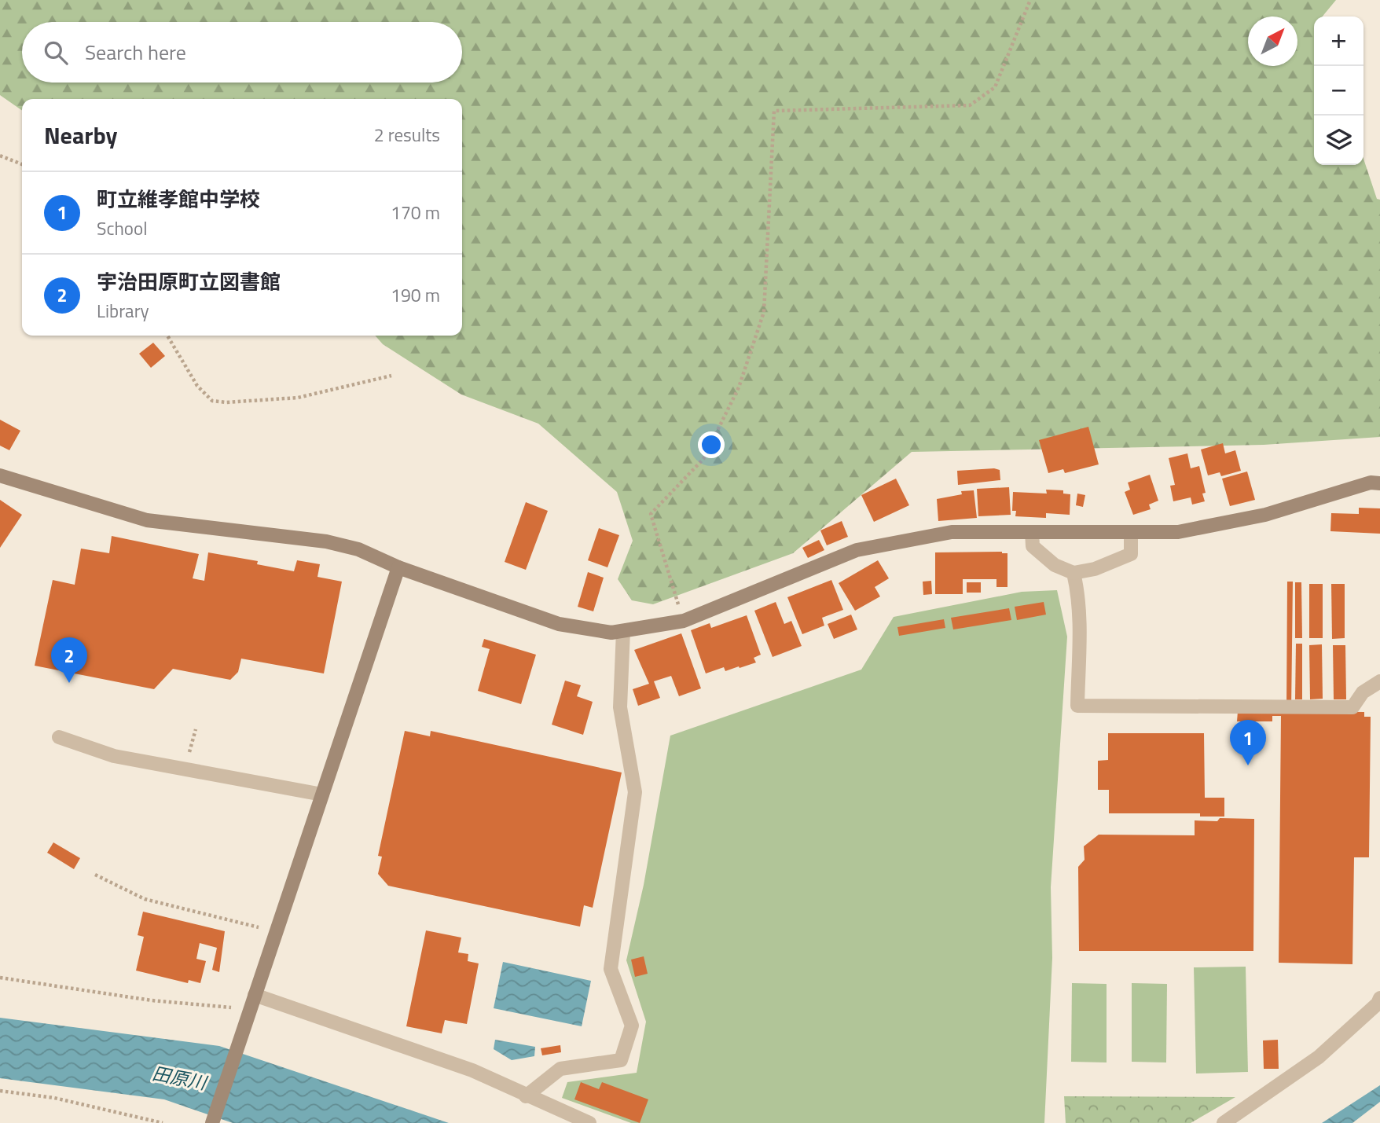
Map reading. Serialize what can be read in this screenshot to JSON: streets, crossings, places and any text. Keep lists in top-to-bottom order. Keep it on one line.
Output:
{"water":["田原川"],"north":"top right","page":{"map_buttons":["+","−"],"search":"Search here","heading":["Nearby","2 results"],"list":[{"mark":"1","name":"町立維孝館中学校","note":"School","value":"170 m"},{"mark":"2","name":"宇治田原町立図書館","note":"Library","value":"190 m"}],"pins":["2","1"]}}
